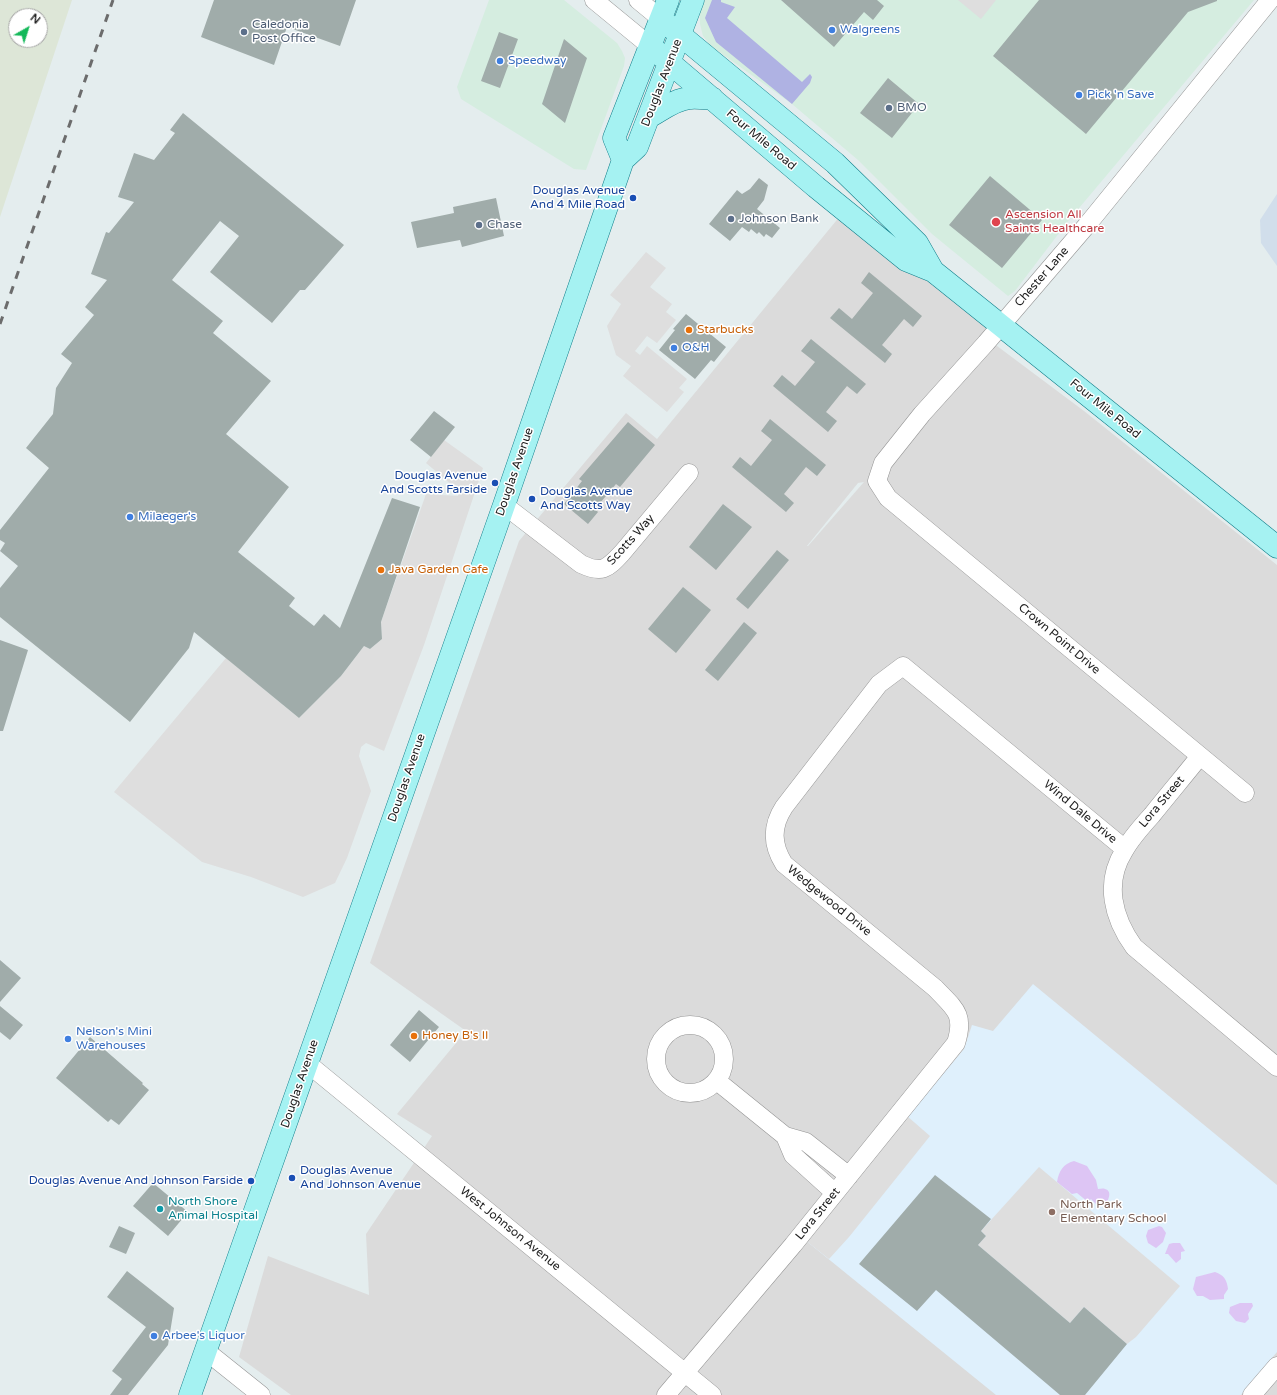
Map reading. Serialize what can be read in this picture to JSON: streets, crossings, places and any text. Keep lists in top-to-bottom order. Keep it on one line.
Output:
{"streets":{"main road":["Douglas Avenue","Four Mile Road"],"street":["Chester Lane","Scotts Way","Crown Point Drive","Lora Street","Wind Dale Drive","Wedgewood Drive","West Johnson Avenue"]},"crossings":[["Douglas Avenue","Four Mile Road"],["Douglas Avenue","Scotts Way"],["Douglas Avenue","West Johnson Avenue"],["Four Mile Road","Chester Lane"],["Chester Lane","Crown Point Drive"],["Crown Point Drive","Lora Street"],["Lora Street","Wind Dale Drive"],["Lora Street","Wedgewood Drive"],["Lora Street","West Johnson Avenue"],["Wind Dale Drive","Wedgewood Drive"]],"places":["Walgreens","Caledonia Post Office","Speedway","Pick 'n Save","BMO","Douglas Avenue And 4 Mile Road","Johnson Bank","Ascension All Saints Healthcare","Chase","Starbucks","O&H","Douglas Avenue And Scotts Farside","Douglas Avenue And Scotts Way","Milaeger's","Java Garden Cafe","Honey B's II","Nelson's Mini Warehouses","Douglas Avenue And Johnson Avenue","Douglas Avenue And Johnson Farside","North Shore Animal Hospital","North Park Elementary School","Arbee's Liquor"],"north":"top right"}
